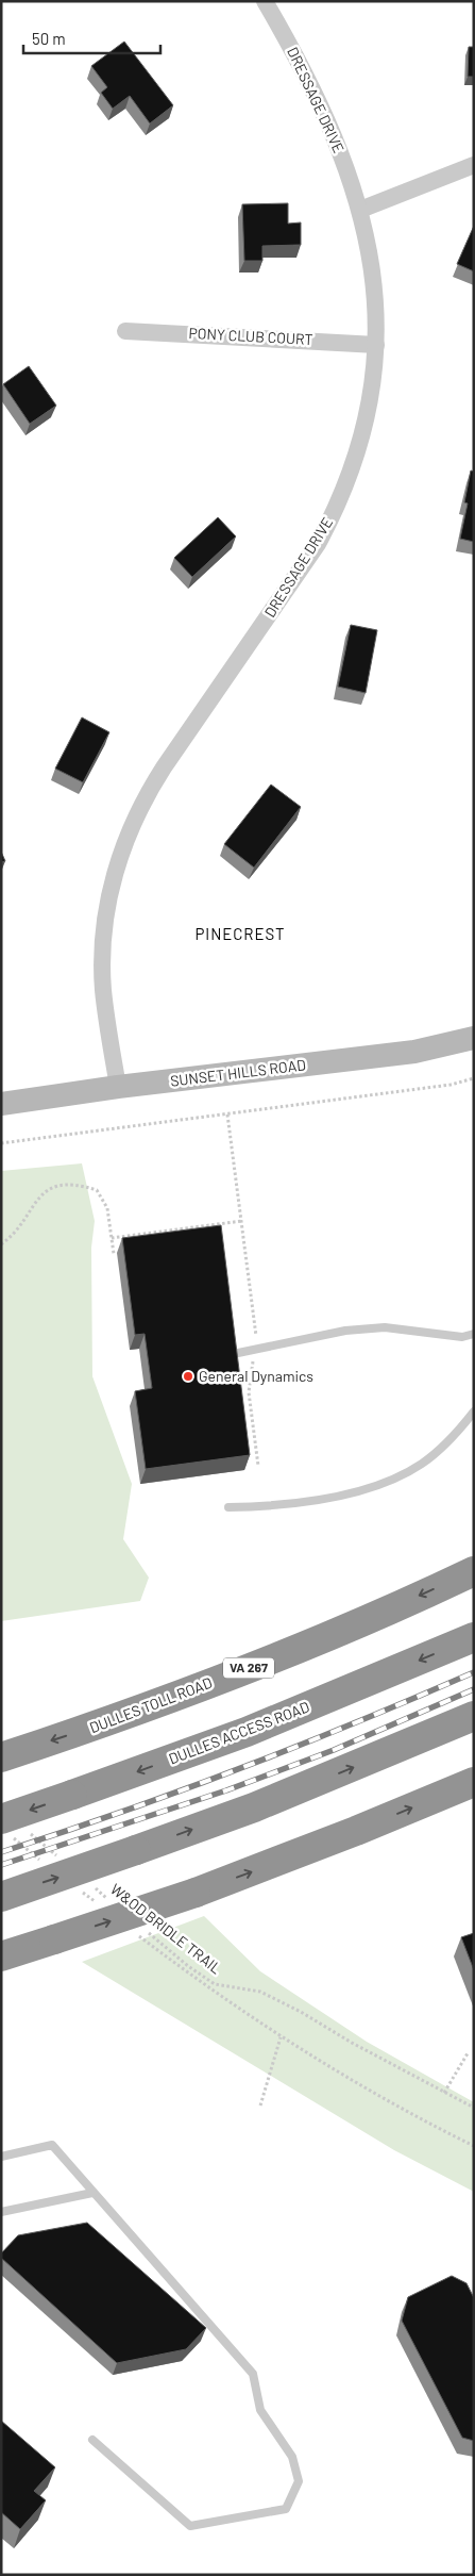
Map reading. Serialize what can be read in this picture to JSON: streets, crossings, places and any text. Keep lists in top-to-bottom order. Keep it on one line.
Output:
{"streets":{"highway":["VA 267","DULLES TOLL ROAD","DULLES ACCESS ROAD"],"main road":["SUNSET HILLS ROAD"],"street":["DRESSAGE DRIVE","PONY CLUB COURT"],"path":["W&OD BRIDLE TRAIL"]},"crossings":[["DRESSAGE DRIVE","PONY CLUB COURT"],["DRESSAGE DRIVE","SUNSET HILLS ROAD"]],"districts":["PINECREST"],"places":["General Dynamics"],"scale_bar":"50 m"}
